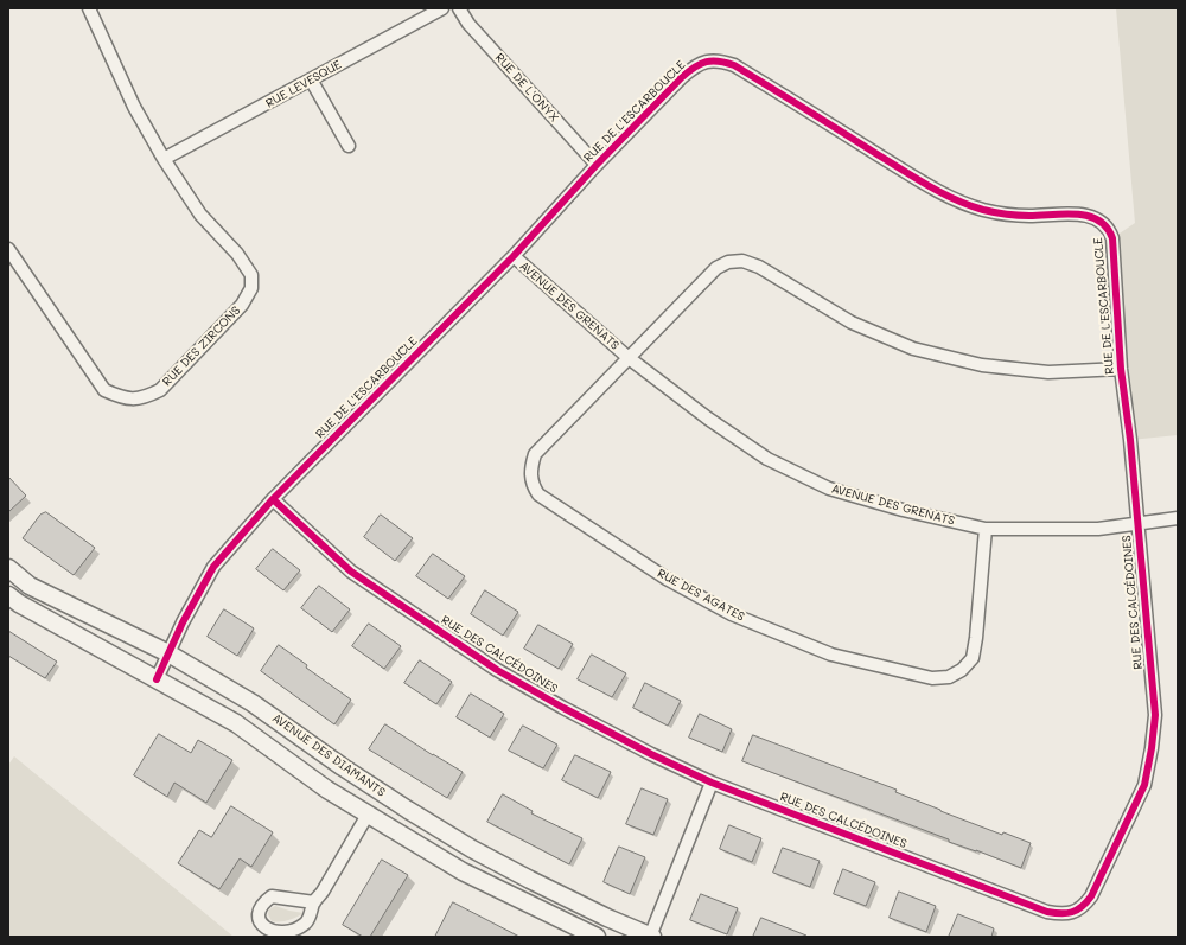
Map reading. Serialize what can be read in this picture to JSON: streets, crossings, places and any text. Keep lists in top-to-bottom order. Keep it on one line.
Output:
{"streets":{"street":["RUE LEVESQUE","RUE DE L'ONYX","RUE DE L'ESCARBOUCLE","AVENUE DES GRENATS","RUE DES ZIRCONS","RUE DES AGATES","RUE DES CALCÉDOINES","AVENUE DES DIAMANTS"]},"crossings":[["RUE LEVESQUE","RUE DES ZIRCONS"],["RUE DE L'ONYX","RUE DE L'ESCARBOUCLE"],["RUE DE L'ESCARBOUCLE","AVENUE DES GRENATS"],["RUE DE L'ESCARBOUCLE","RUE DES AGATES"],["RUE DE L'ESCARBOUCLE","RUE DES CALCÉDOINES"],["RUE DE L'ESCARBOUCLE","AVENUE DES DIAMANTS"],["AVENUE DES GRENATS","RUE DES AGATES"],["AVENUE DES GRENATS","RUE DES CALCÉDOINES"]]}
